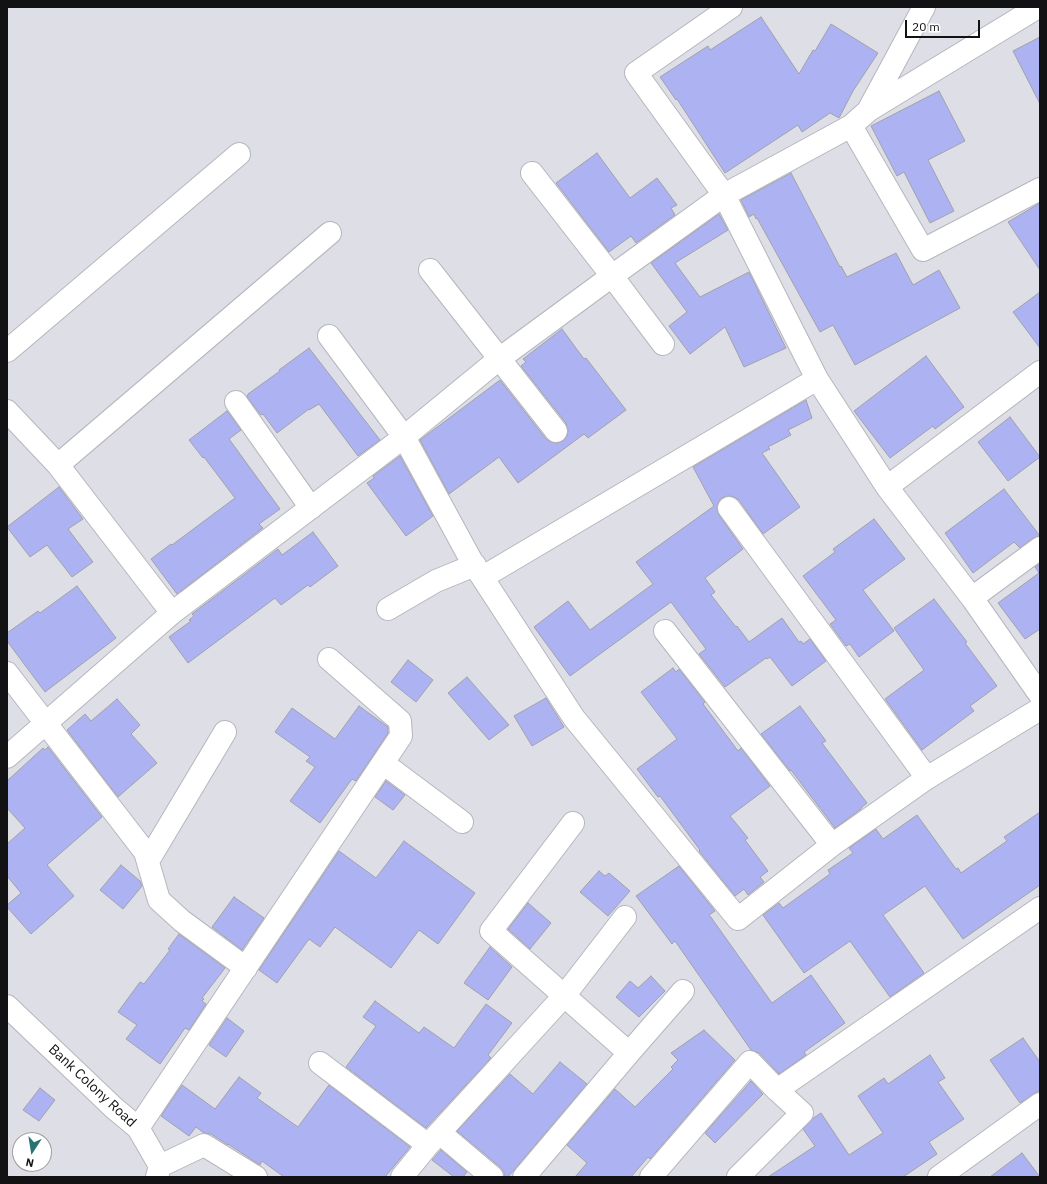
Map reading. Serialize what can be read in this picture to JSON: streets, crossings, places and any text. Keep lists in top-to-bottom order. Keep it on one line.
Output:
{"streets":{"street":["Bank Colony Road"]},"scale_bar":"20 m","north":"bottom"}
